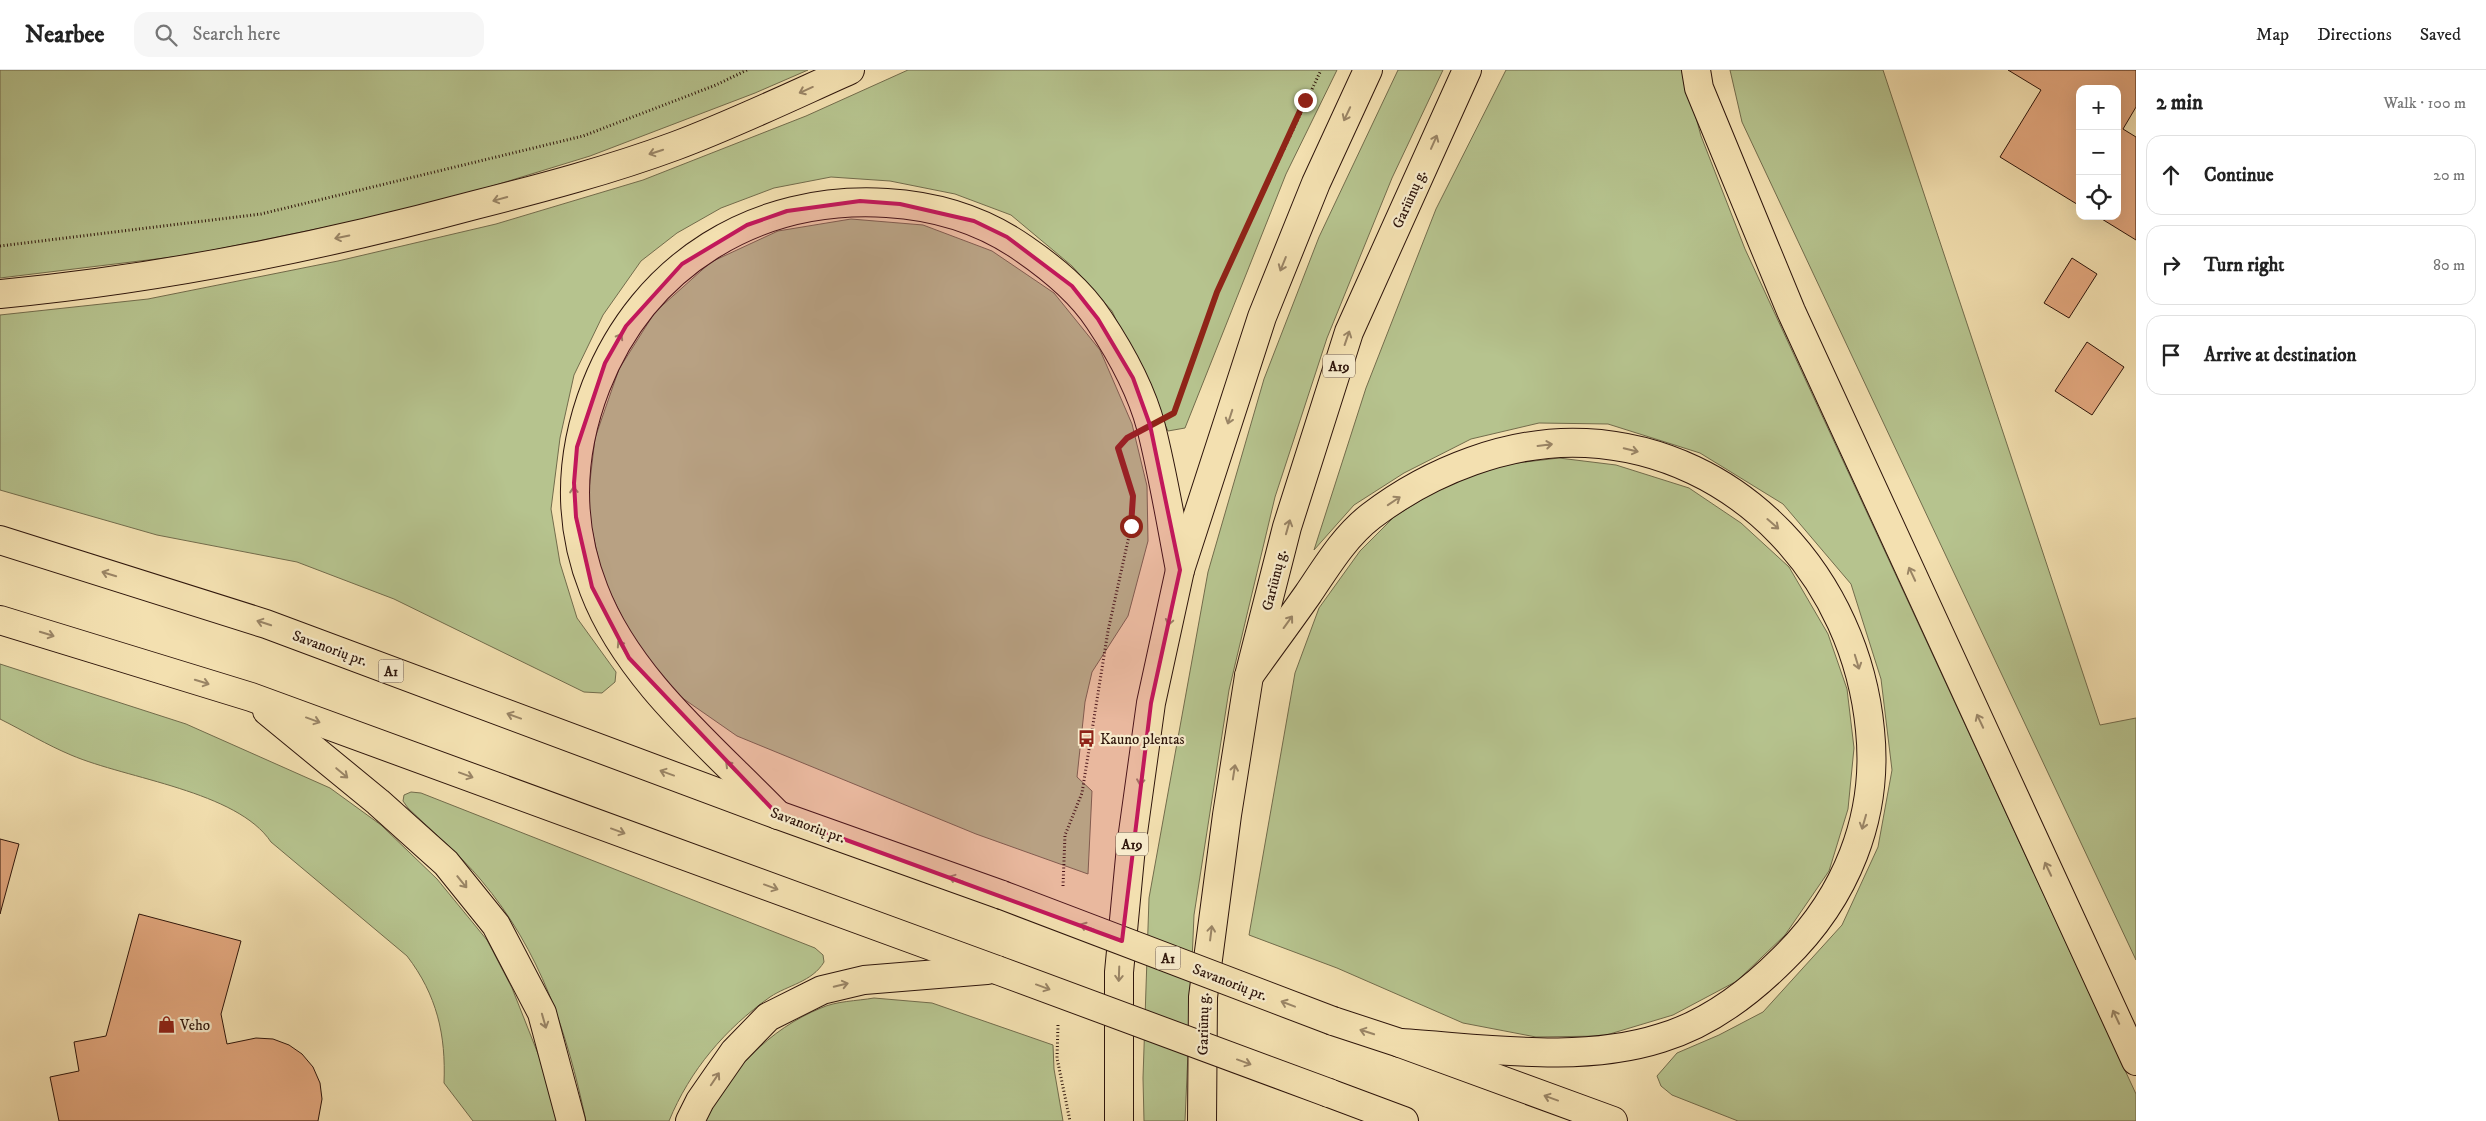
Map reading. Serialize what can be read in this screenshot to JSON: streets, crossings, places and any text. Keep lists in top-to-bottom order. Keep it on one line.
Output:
{"streets":{"highway":["Gariūnų g.","A19","Savanorių pr.","A1"]},"places":{"bus stop":["Kauno plentas"],"shop":["Veho"]},"page":{"header":"Nearbee","search":"Search here","nav":["Map","Directions","Saved"],"heading":["2 min","Walk · 100 m"],"map_buttons":["+","−"],"list":[["Continue","20 m"],["Turn right","80 m"],"Arrive at destination"]}}
